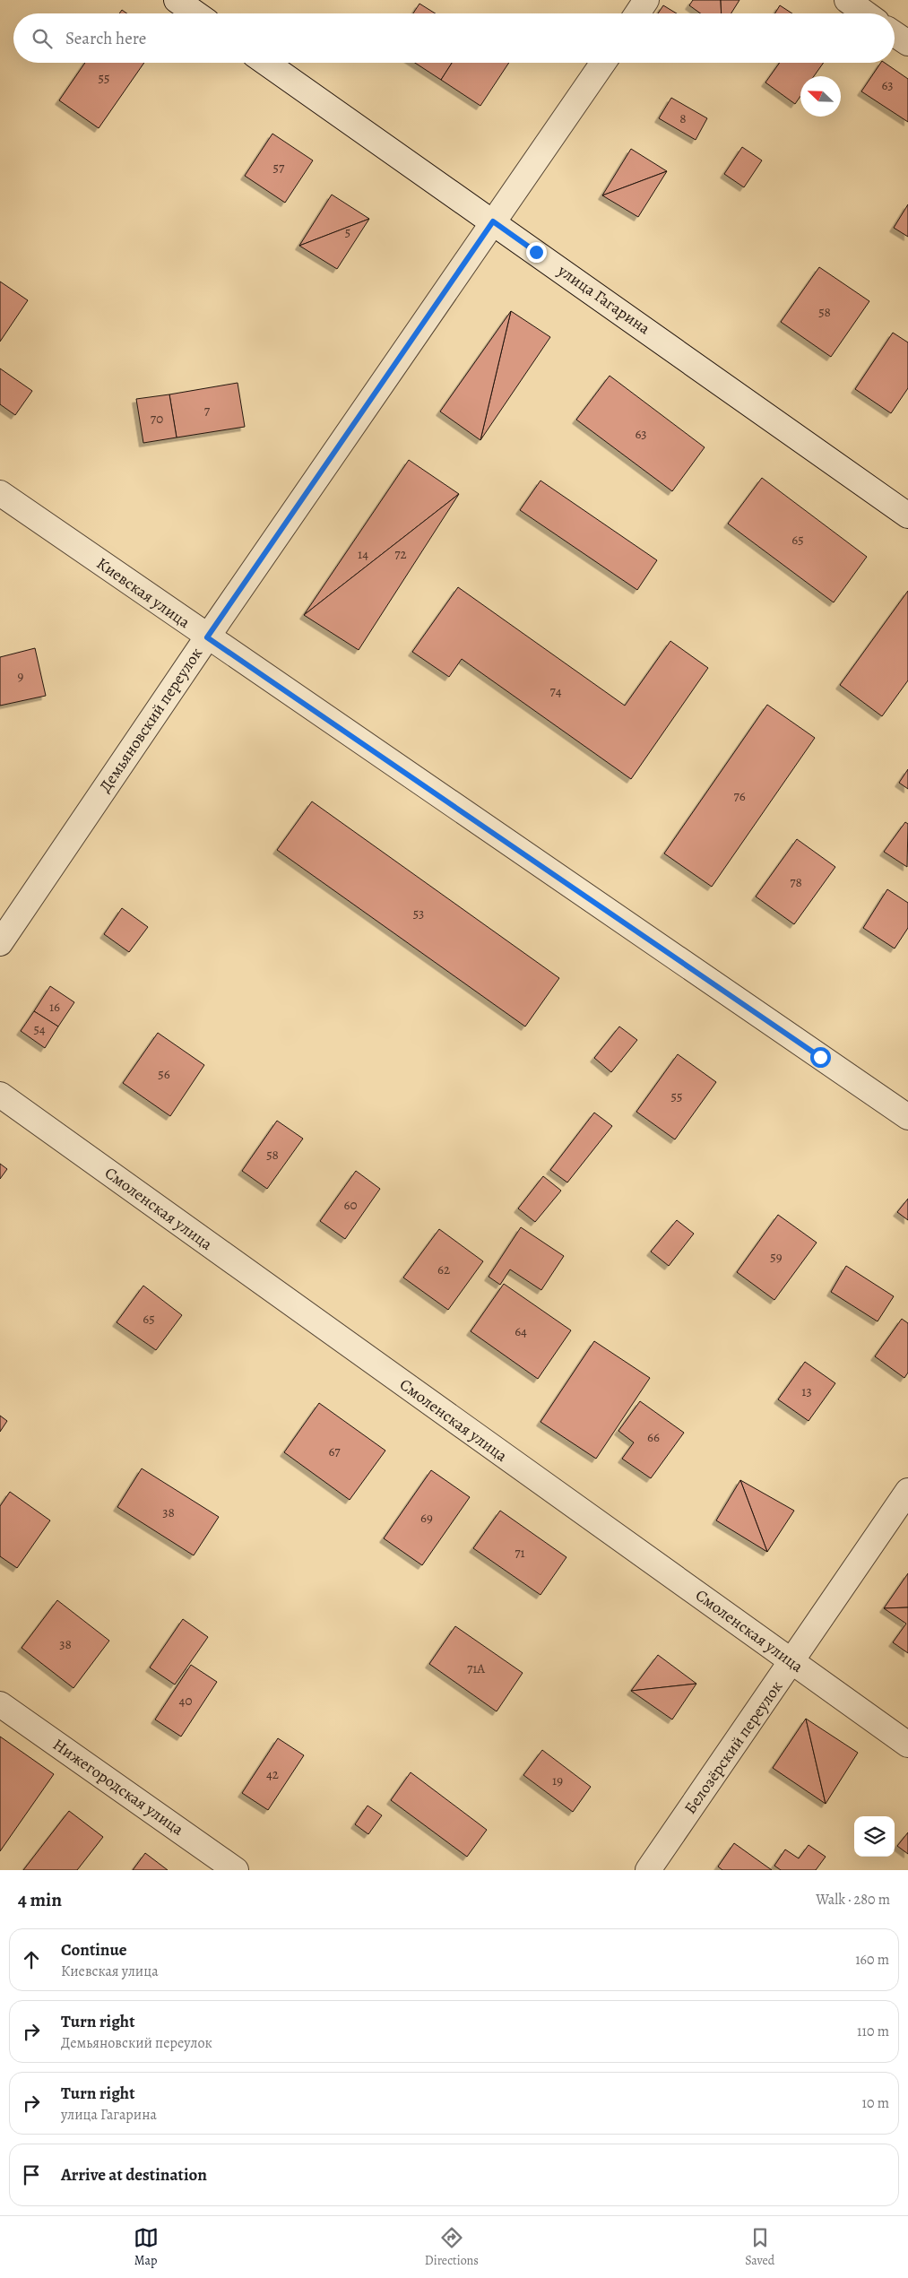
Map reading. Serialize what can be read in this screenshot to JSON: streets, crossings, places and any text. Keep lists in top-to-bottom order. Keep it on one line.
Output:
{"streets":{"street":["улица Гагарина","Киевская улица","Демьяновский переулок","Смоленская улица","Белозёрский переулок","Нижегородская улица"]},"crossings":[["улица Гагарина","Демьяновский переулок"],["Киевская улица","Демьяновский переулок"],["Смоленская улица","Белозёрский переулок"]],"house_numbers":["55","63","8","57","5","58","7","70","63","65","14","72","9","74","76","78","53","16","54","56","55","58","60","59","62","65","64","13","66","67","38","69","71","38","71А","40","42","19"],"north":"top left","page":{"search":"Search here","heading":["4 min","Walk · 280 m"],"list":[["Continue","Киевская улица","160 m"],["Turn right","Демьяновский переулок","110 m"],["Turn right","улица Гагарина","10 m"],"Arrive at destination"],"nav":["Map","Directions","Saved"]}}
